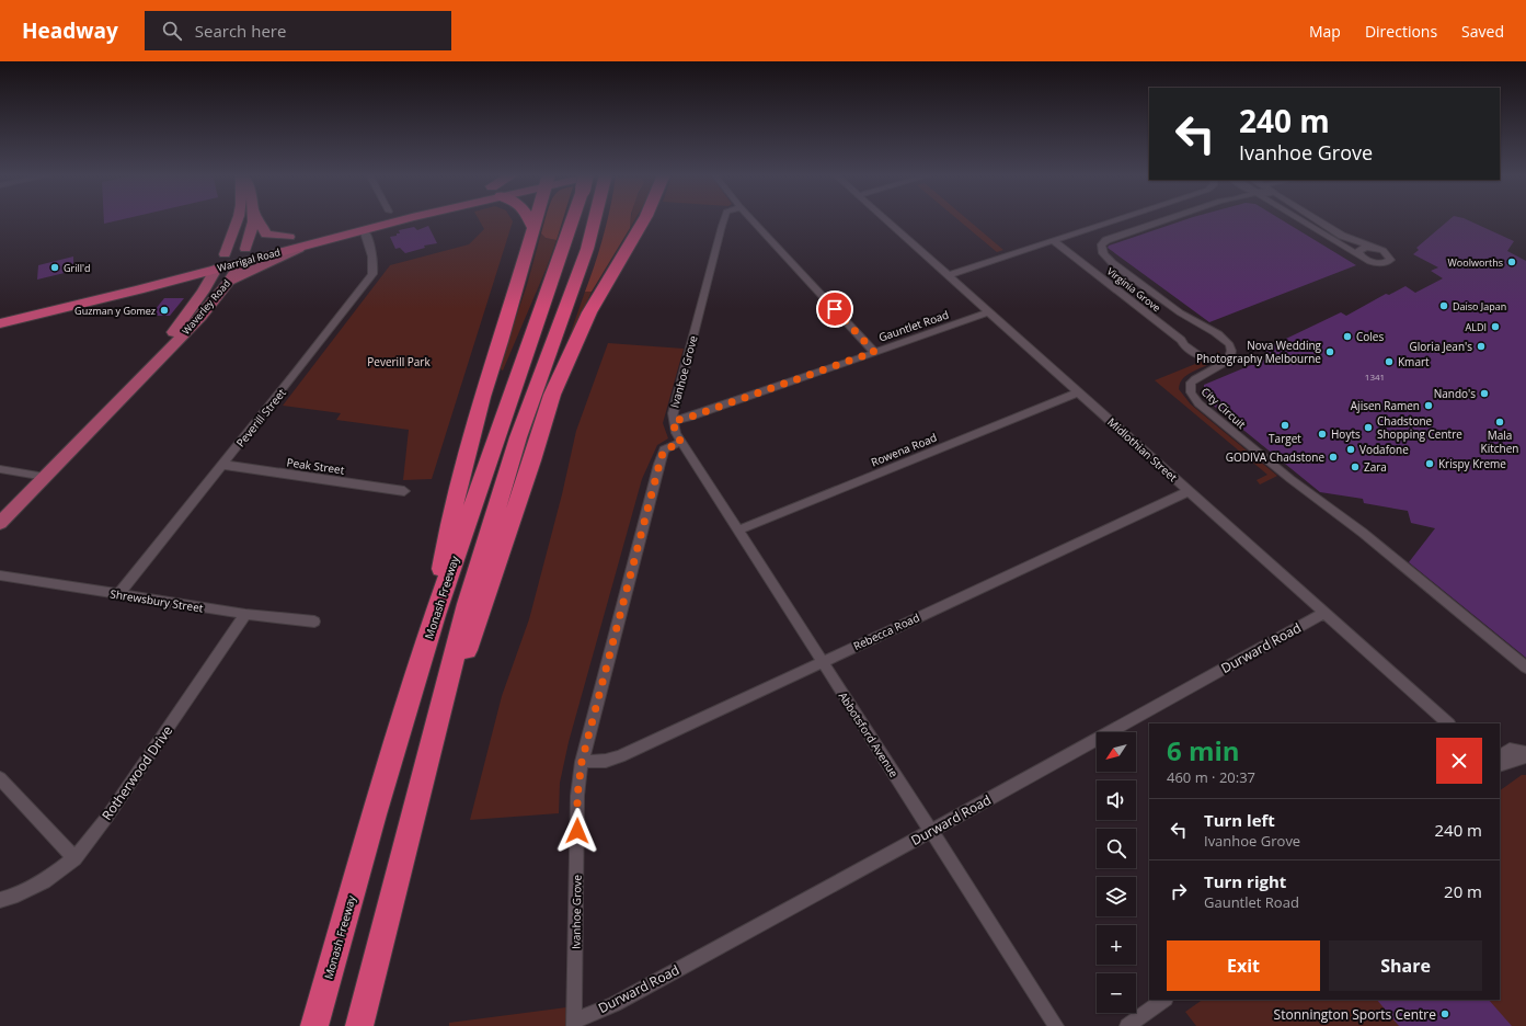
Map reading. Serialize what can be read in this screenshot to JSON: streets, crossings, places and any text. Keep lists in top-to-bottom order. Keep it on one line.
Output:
{"streets":{"highway":["Warrigal Road","Waverley Road","Monash Freeway"],"street":["Virginia Grove","Gauntlet Road","Ivanhoe Grove","City Circuit","Peverill Street","Rowena Road","Midlothian Street","Peak Street","Shrewsbury Street","Rebecca Road","Durward Road","Abbotsford Avenue","Rotherwood Drive"]},"crossings":[["Warrigal Road","Waverley Road"],["Warrigal Road","Peverill Street"],["Gauntlet Road","Ivanhoe Grove"],["Gauntlet Road","Midlothian Street"],["Ivanhoe Grove","Rebecca Road"],["Ivanhoe Grove","Durward Road"],["Ivanhoe Grove","Abbotsford Avenue"],["Peverill Street","Peak Street"],["Peverill Street","Shrewsbury Street"],["Rowena Road","Midlothian Street"],["Rowena Road","Abbotsford Avenue"],["Midlothian Street","Rebecca Road"],["Midlothian Street","Durward Road"],["Shrewsbury Street","Rotherwood Drive"],["Rebecca Road","Abbotsford Avenue"],["Durward Road","Abbotsford Avenue"]],"parks":["Peverill Park"],"places":["Woolworths","Grill'd","Daiso Japan","Guzman y Gomez","ALDI","Coles","Gloria Jean's","Nova Wedding Photography Melbourne","Kmart","Nando's","Ajisen Ramen","Mala Kitchen","Target","Chadstone Shopping Centre","Hoyts","Vodafone","GODIVA Chadstone","Krispy Kreme","Zara","Stonnington Sports Centre"],"house_numbers":["1341"],"north":"bottom left","page":{"header":"Headway","search":"Search here","nav":["Map","Directions","Saved"],"turn":["240 m","Ivanhoe Grove"],"heading":["6 min","460 m · 20:37"],"map_buttons":["+","−"],"list":[{"name":"Turn left","note":"Ivanhoe Grove","value":"240 m"},{"name":"Turn right","note":"Gauntlet Road","value":"20 m"}],"buttons":["Exit","Share"]}}
